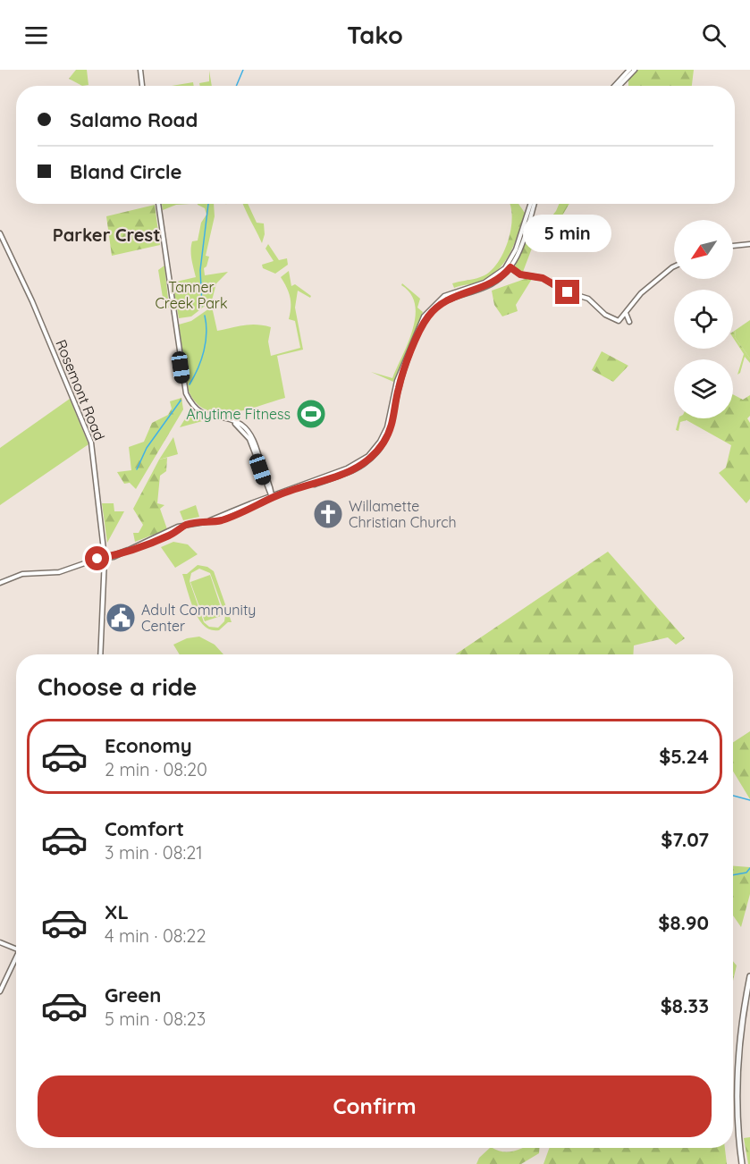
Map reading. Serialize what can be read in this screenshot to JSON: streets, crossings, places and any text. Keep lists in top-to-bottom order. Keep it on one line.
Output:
{"streets":{"main road":["Rosemont Road"]},"districts":["Parker Crest"],"parks":["Tanner Creek Park"],"places":{"sports":["Anytime Fitness"],"church":["Willamette Christian Church"],"public building":["Adult Community Center"]},"north":"bottom left","page":{"header":"Tako","banner":["Salamo Road","Bland Circle"],"bubble":"5 min","heading":"Choose a ride","list":[{"name":"Economy","note":"2 min · 08:20","value":"$5.24"},{"name":"Comfort","note":"3 min · 08:21","value":"$7.07"},{"name":"XL","note":"4 min · 08:22","value":"$8.90"},{"name":"Green","note":"5 min · 08:23","value":"$8.33"}],"buttons":"Confirm"}}
